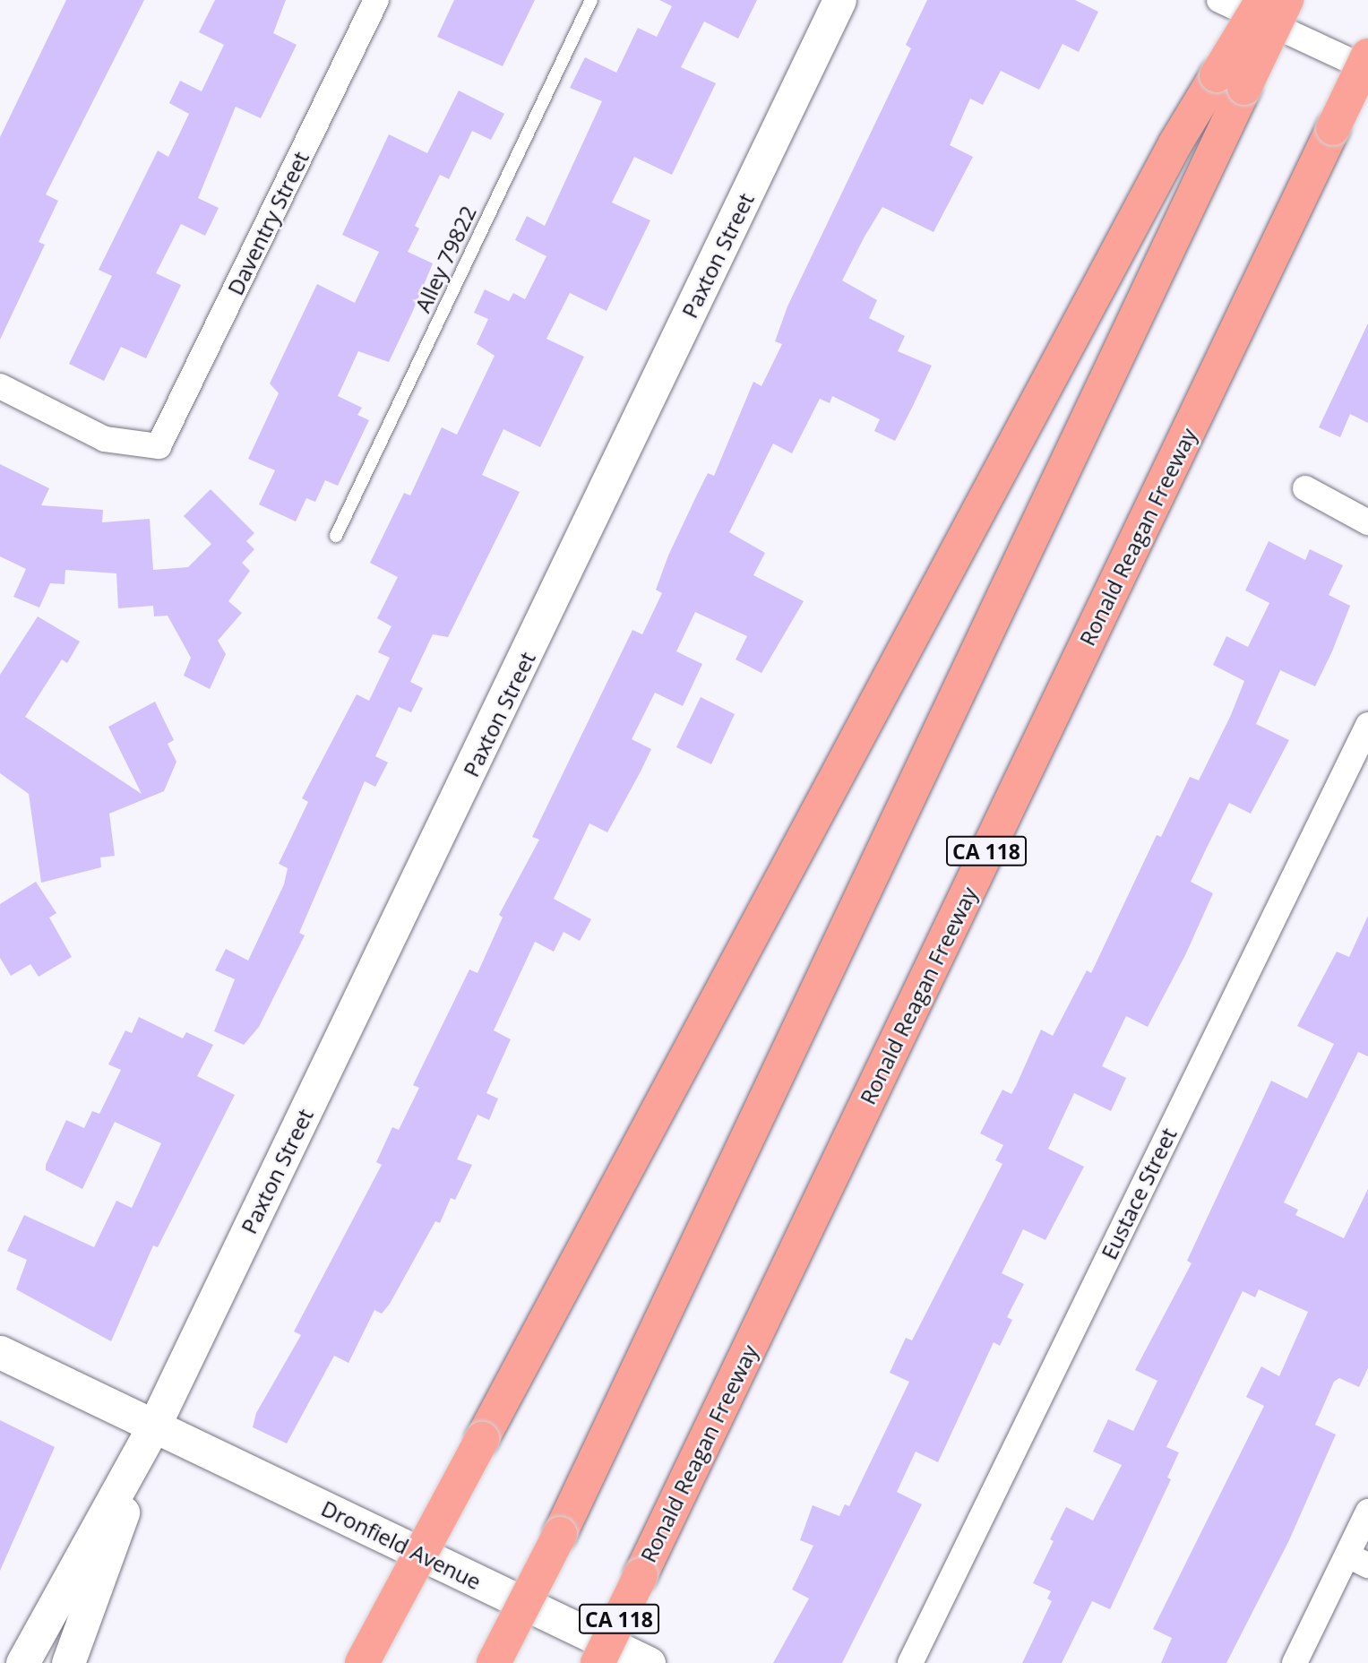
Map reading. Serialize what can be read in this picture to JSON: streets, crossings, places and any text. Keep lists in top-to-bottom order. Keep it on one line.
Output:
{"streets":{"highway":["Ronald Reagan Freeway","CA 118"],"street":["Daventry Street","Paxton Street","Eustace Street","Dronfield Avenue"],"lane":["Alley 79822"]},"crossings":[["Paxton Street","Dronfield Avenue"]]}
